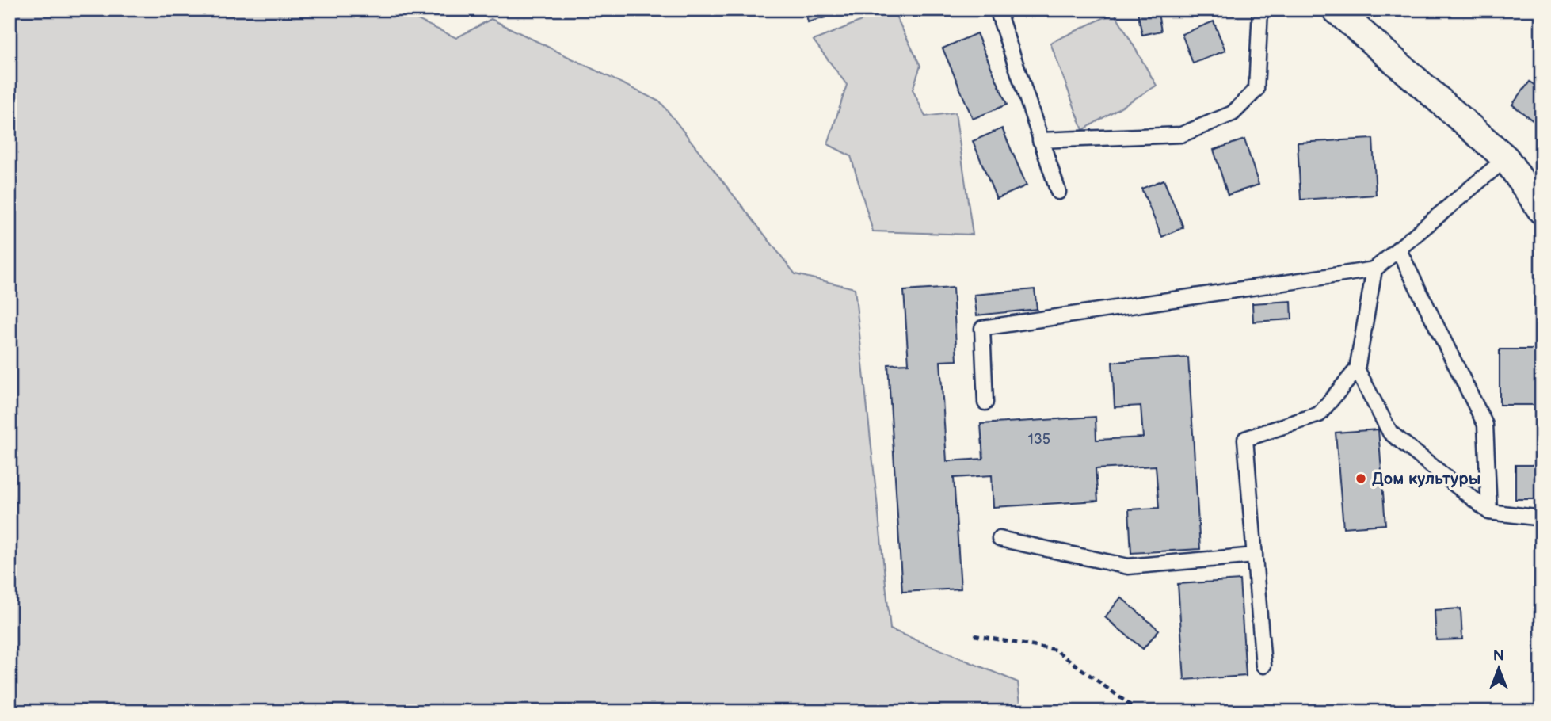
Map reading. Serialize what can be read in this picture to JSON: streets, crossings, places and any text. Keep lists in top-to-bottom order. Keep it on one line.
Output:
{"places":["Дом культуры"],"house_numbers":["135"],"north":"top"}
